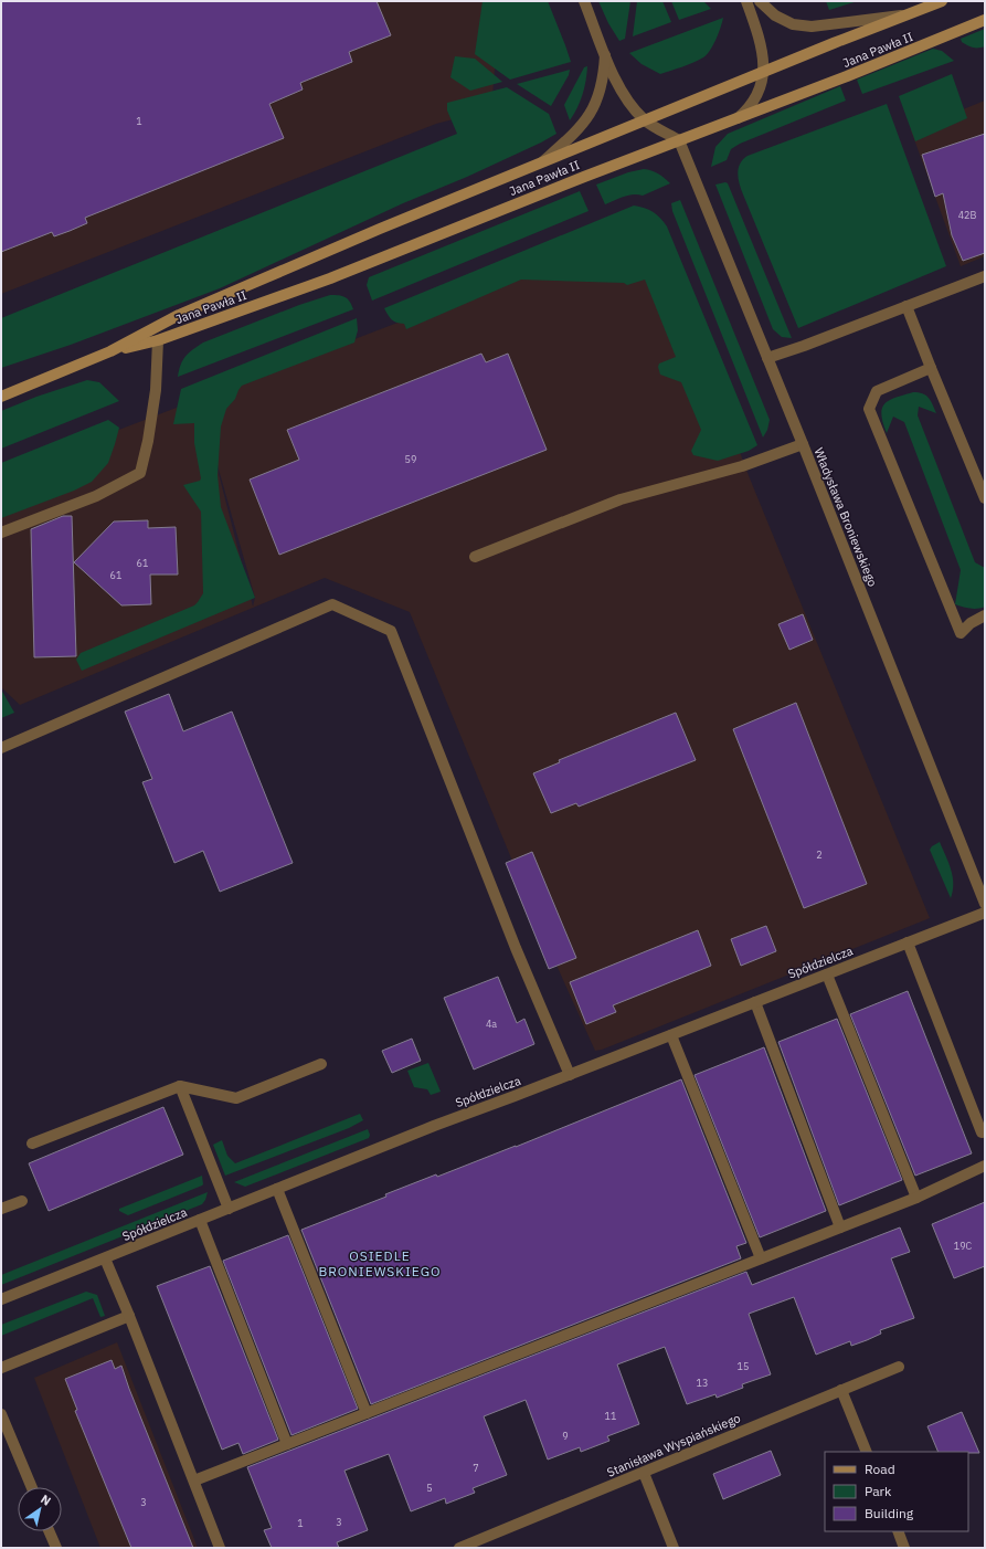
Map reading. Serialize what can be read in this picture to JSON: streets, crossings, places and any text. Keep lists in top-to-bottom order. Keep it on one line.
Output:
{"streets":{"main road":["Jana Pawła II"],"street":["Władysława Broniewskiego","Spółdzielcza","Stanisława Wyspiańskiego"]},"crossings":[["Jana Pawła II","Władysława Broniewskiego"]],"districts":["OSIEDLE BRONIEWSKIEGO"],"house_numbers":["1","42B","59","61","61","2","4a","19C","15","13","11","9","7","5","3","3","1"],"legend":["Road","Park","Building"],"north":"top right"}
